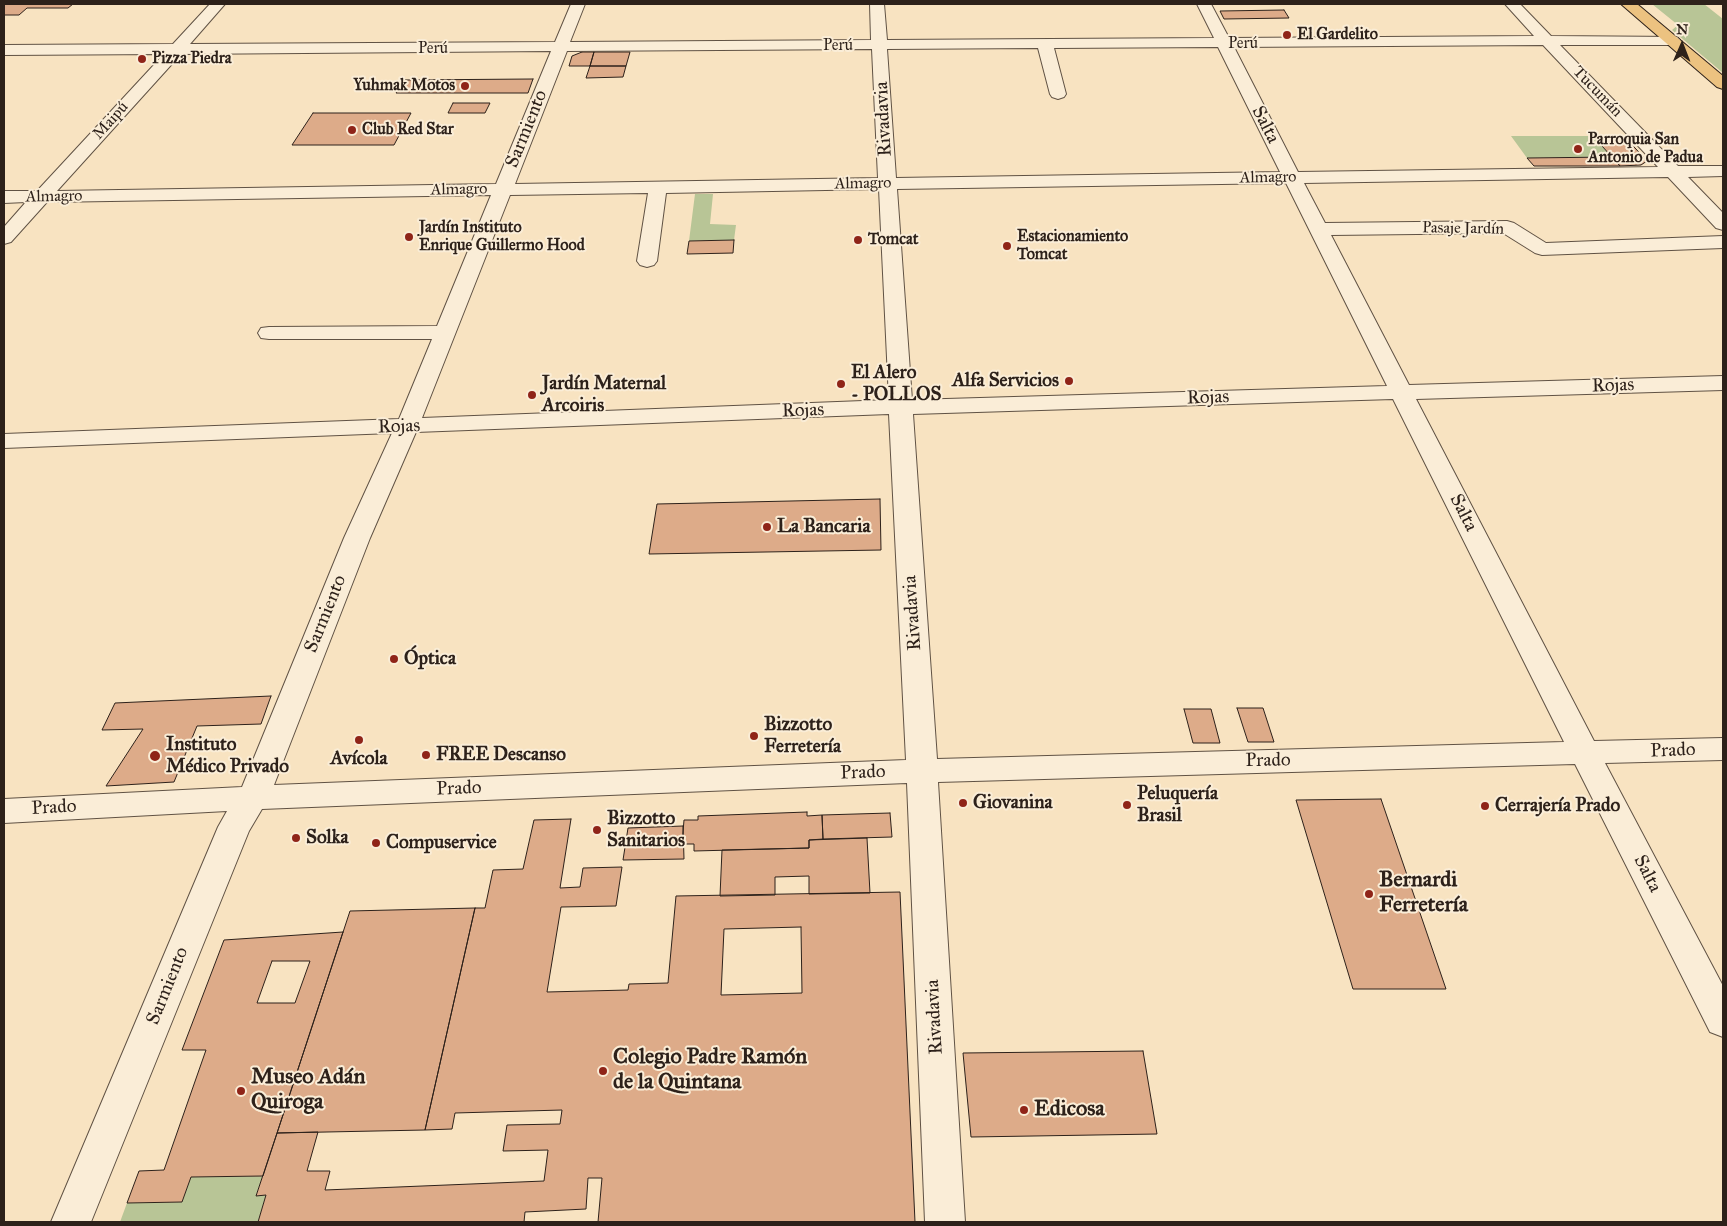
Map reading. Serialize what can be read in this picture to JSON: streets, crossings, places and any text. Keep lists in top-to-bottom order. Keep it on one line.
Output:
{"streets":{"street":["Perú","Tucumán","Rivadavia","Maipú","Salta","Sarmiento","Almagro","Pasaje Jardín","Rojas","Prado"]},"crossings":[["Perú","Tucumán"],["Perú","Rivadavia"],["Perú","Maipú"],["Perú","Salta"],["Perú","Sarmiento"],["Tucumán","Almagro"],["Rivadavia","Almagro"],["Rivadavia","Rojas"],["Rivadavia","Prado"],["Maipú","Almagro"],["Salta","Almagro"],["Salta","Pasaje Jardín"],["Salta","Rojas"],["Salta","Prado"],["Sarmiento","Almagro"],["Sarmiento","Rojas"],["Sarmiento","Prado"]],"places":["El Gardelito","Pizza Piedra","Yuhmak Motos","Club Red Star","Parroquia San Antonio de Padua","Jardín Instituto Enrique Guillermo Hood","Tomcat","Estacionamiento Tomcat","Alfa Servicios","El Alero - POLLOS","Jardín Maternal Arcoiris","La Bancaria","Óptica","Bizzotto Ferretería","Avícola","FREE Descanso","Instituto Médico Privado","Giovanina","Peluquería Brasil","Cerrajería Prado","Bizzotto Sanitarios","Solka","Compuservice","Bernardi Ferretería","Colegio Padre Ramón de la Quintana","Museo Adán Quiroga","Edicosa"],"north":"top"}
